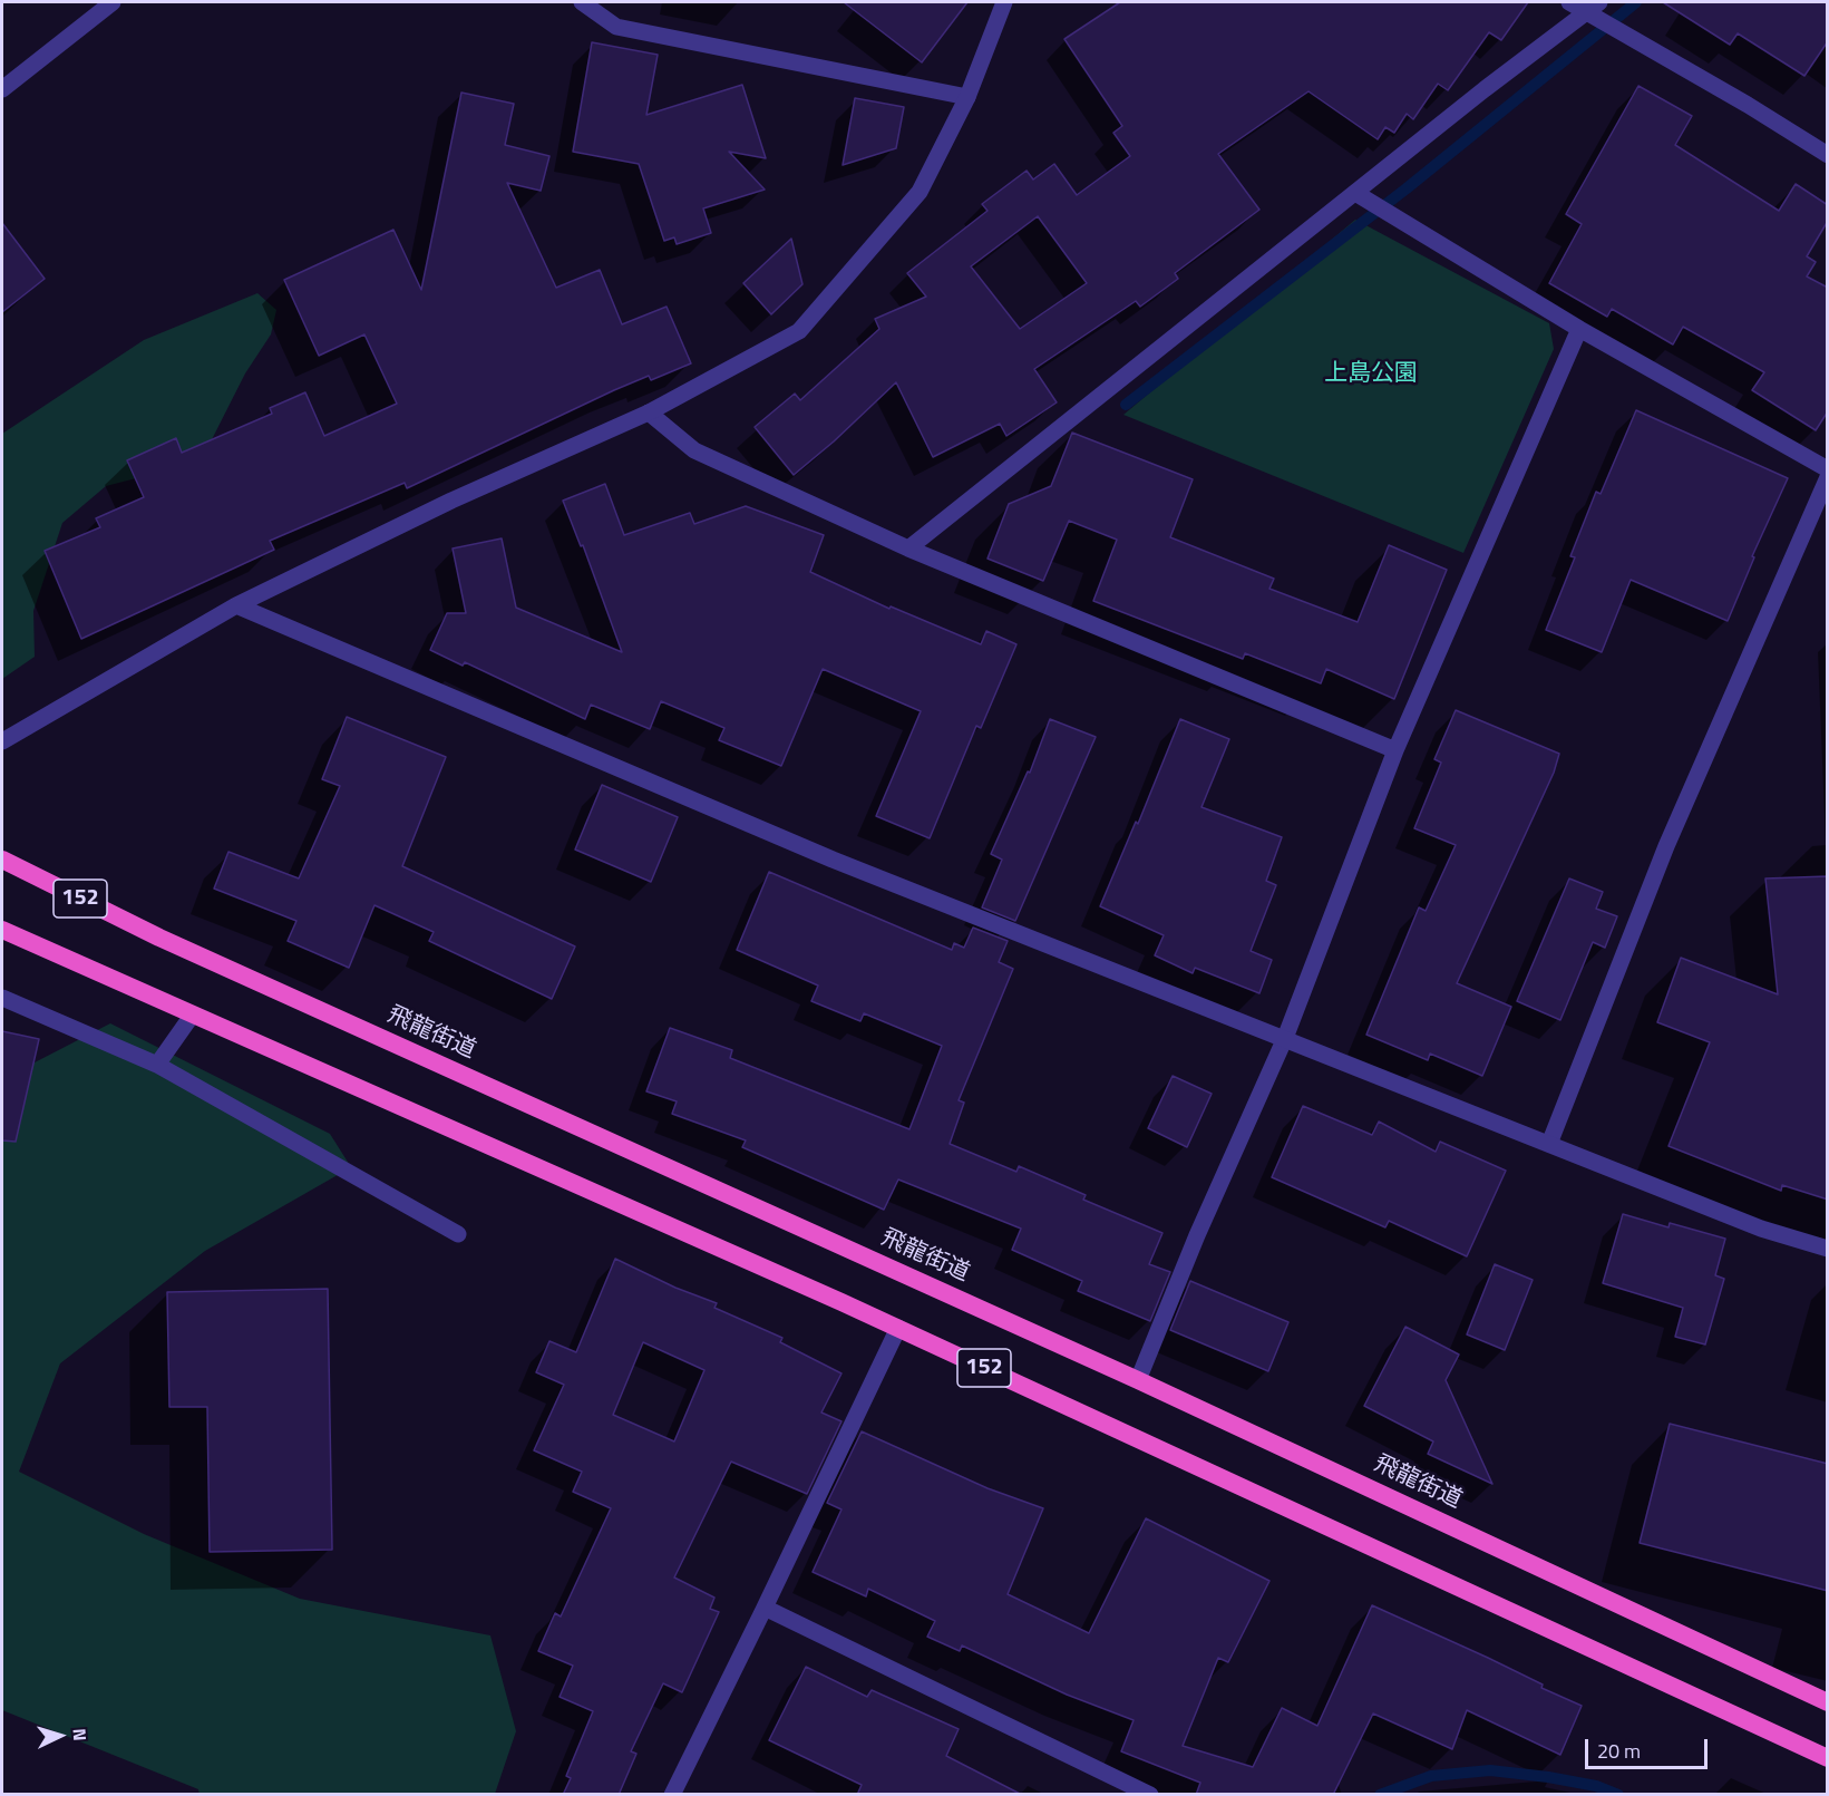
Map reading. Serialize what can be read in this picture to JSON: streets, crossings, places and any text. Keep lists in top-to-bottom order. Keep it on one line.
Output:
{"streets":{"highway":["152","飛龍街道"]},"parks":["上島公園"],"scale_bar":"20 m","north":"right"}
